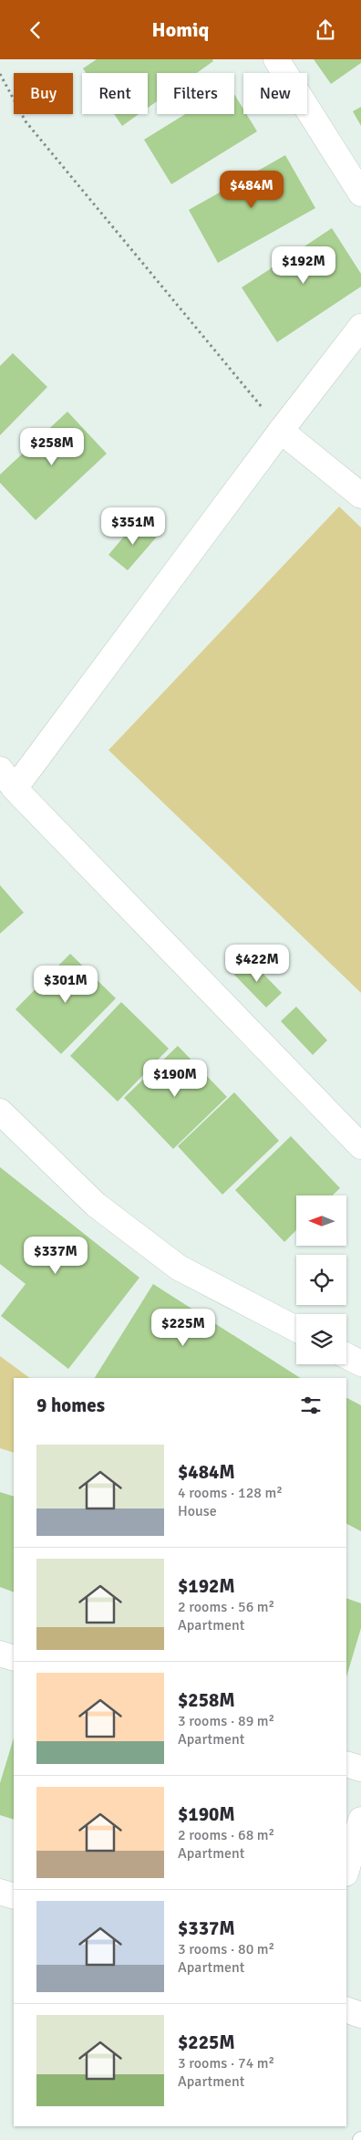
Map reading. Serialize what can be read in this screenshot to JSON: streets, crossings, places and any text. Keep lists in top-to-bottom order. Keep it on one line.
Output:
{"north":"left","page":{"header":"Homiq","chip":["Buy","Rent","Filters","New"],"price":["$484M","$192M","$258M","$351M","$422M","$301M","$190M","$337M","$225M"],"heading":"9 homes","list":[{"name":"$484M","note":"4 rooms · 128 m² · House"},{"name":"$192M","note":"2 rooms · 56 m² · Apartment"},{"name":"$258M","note":"3 rooms · 89 m² · Apartment"},{"name":"$190M","note":"2 rooms · 68 m² · Apartment"},{"name":"$337M","note":"3 rooms · 80 m² · Apartment"},{"name":"$225M","note":"3 rooms · 74 m² · Apartment"}]}}
